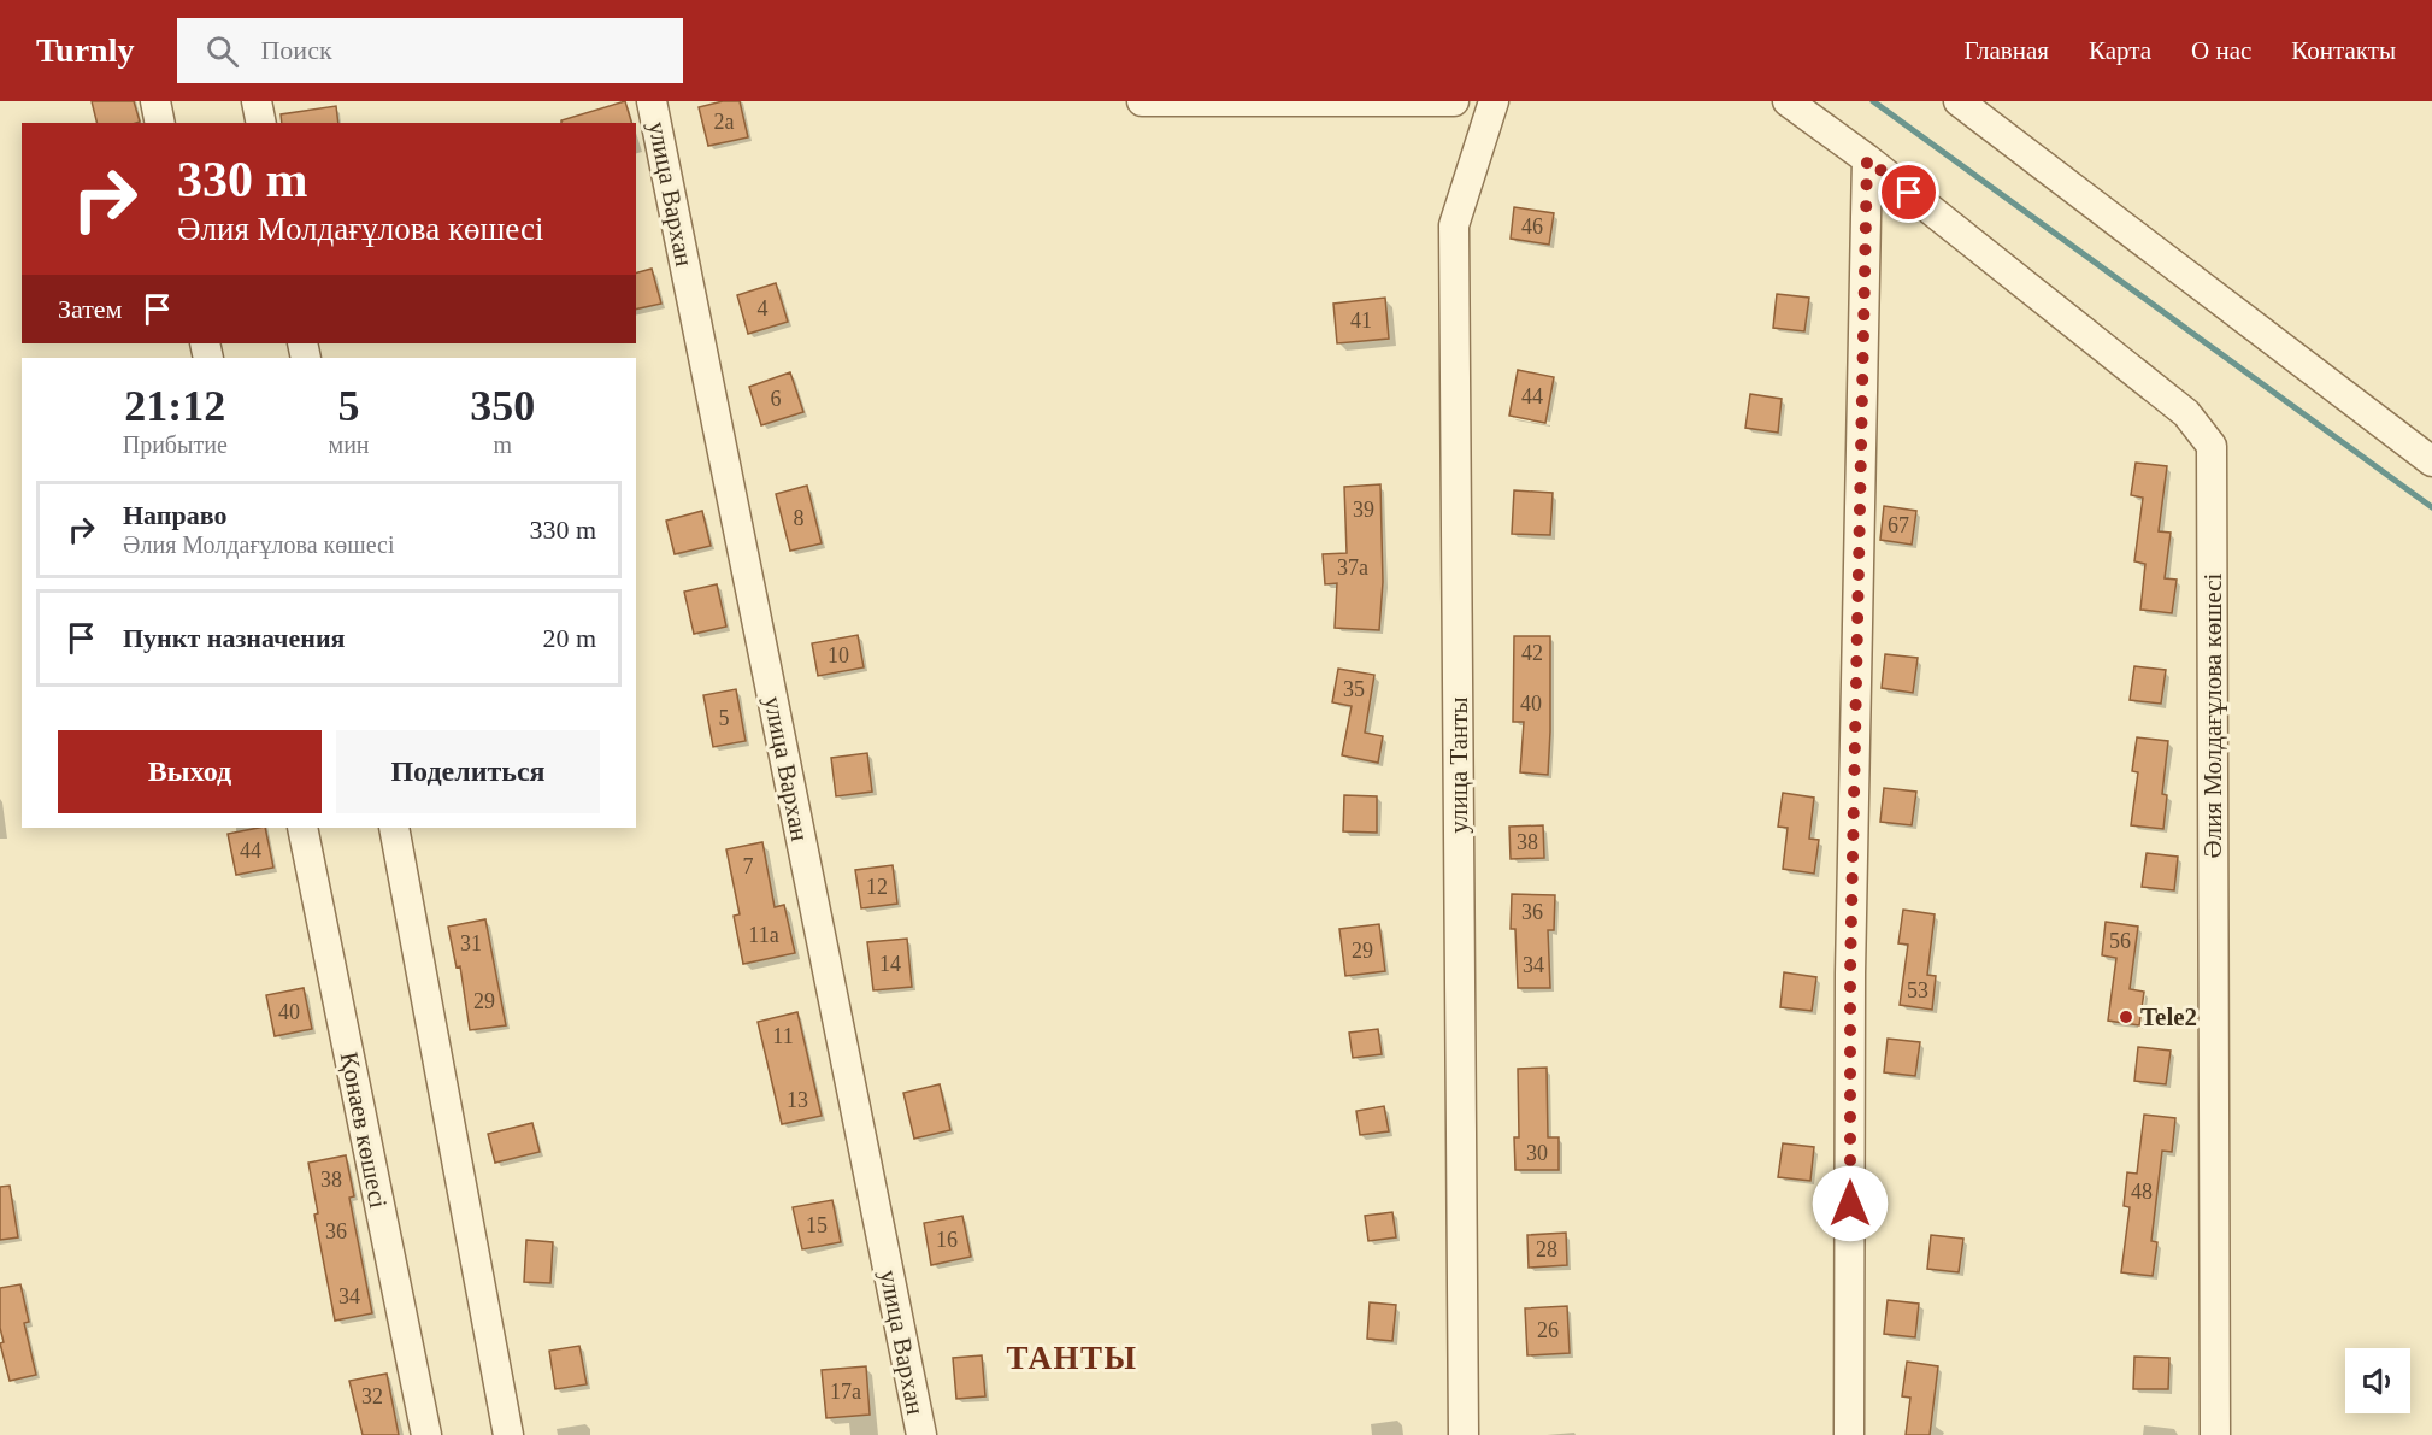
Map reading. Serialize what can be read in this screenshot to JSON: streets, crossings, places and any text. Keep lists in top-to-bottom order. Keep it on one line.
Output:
{"streets":{"street":["улица Вархан","Әлия Молдағұлова көшесі","улица Танты","Қонаев көшесі"]},"districts":["ТАНТЫ"],"places":["Tele2"],"house_numbers":["2а","46","4","41","44","6","39","8","67","37а","42","10","35","40","5","38","44","7","12","36","11а","56","31","29","14","34","53","29","40","11","13","30","38","48","15","36","16","28","34","26","17а","32"],"page":{"header":"Turnly","search":"Поиск","nav":["Главная","Карта","О нас","Контакты"],"turn":["330 m","Әлия Молдағұлова көшесі"],"then":"Затем","eta":["21:12","Прибытие","5","мин","350","m"],"list":[{"name":"Направо","note":"Әлия Молдағұлова көшесі","value":"330 m"},{"name":"Пункт назначения","value":"20 m"}],"buttons":["Выход","Поделиться"]}}
